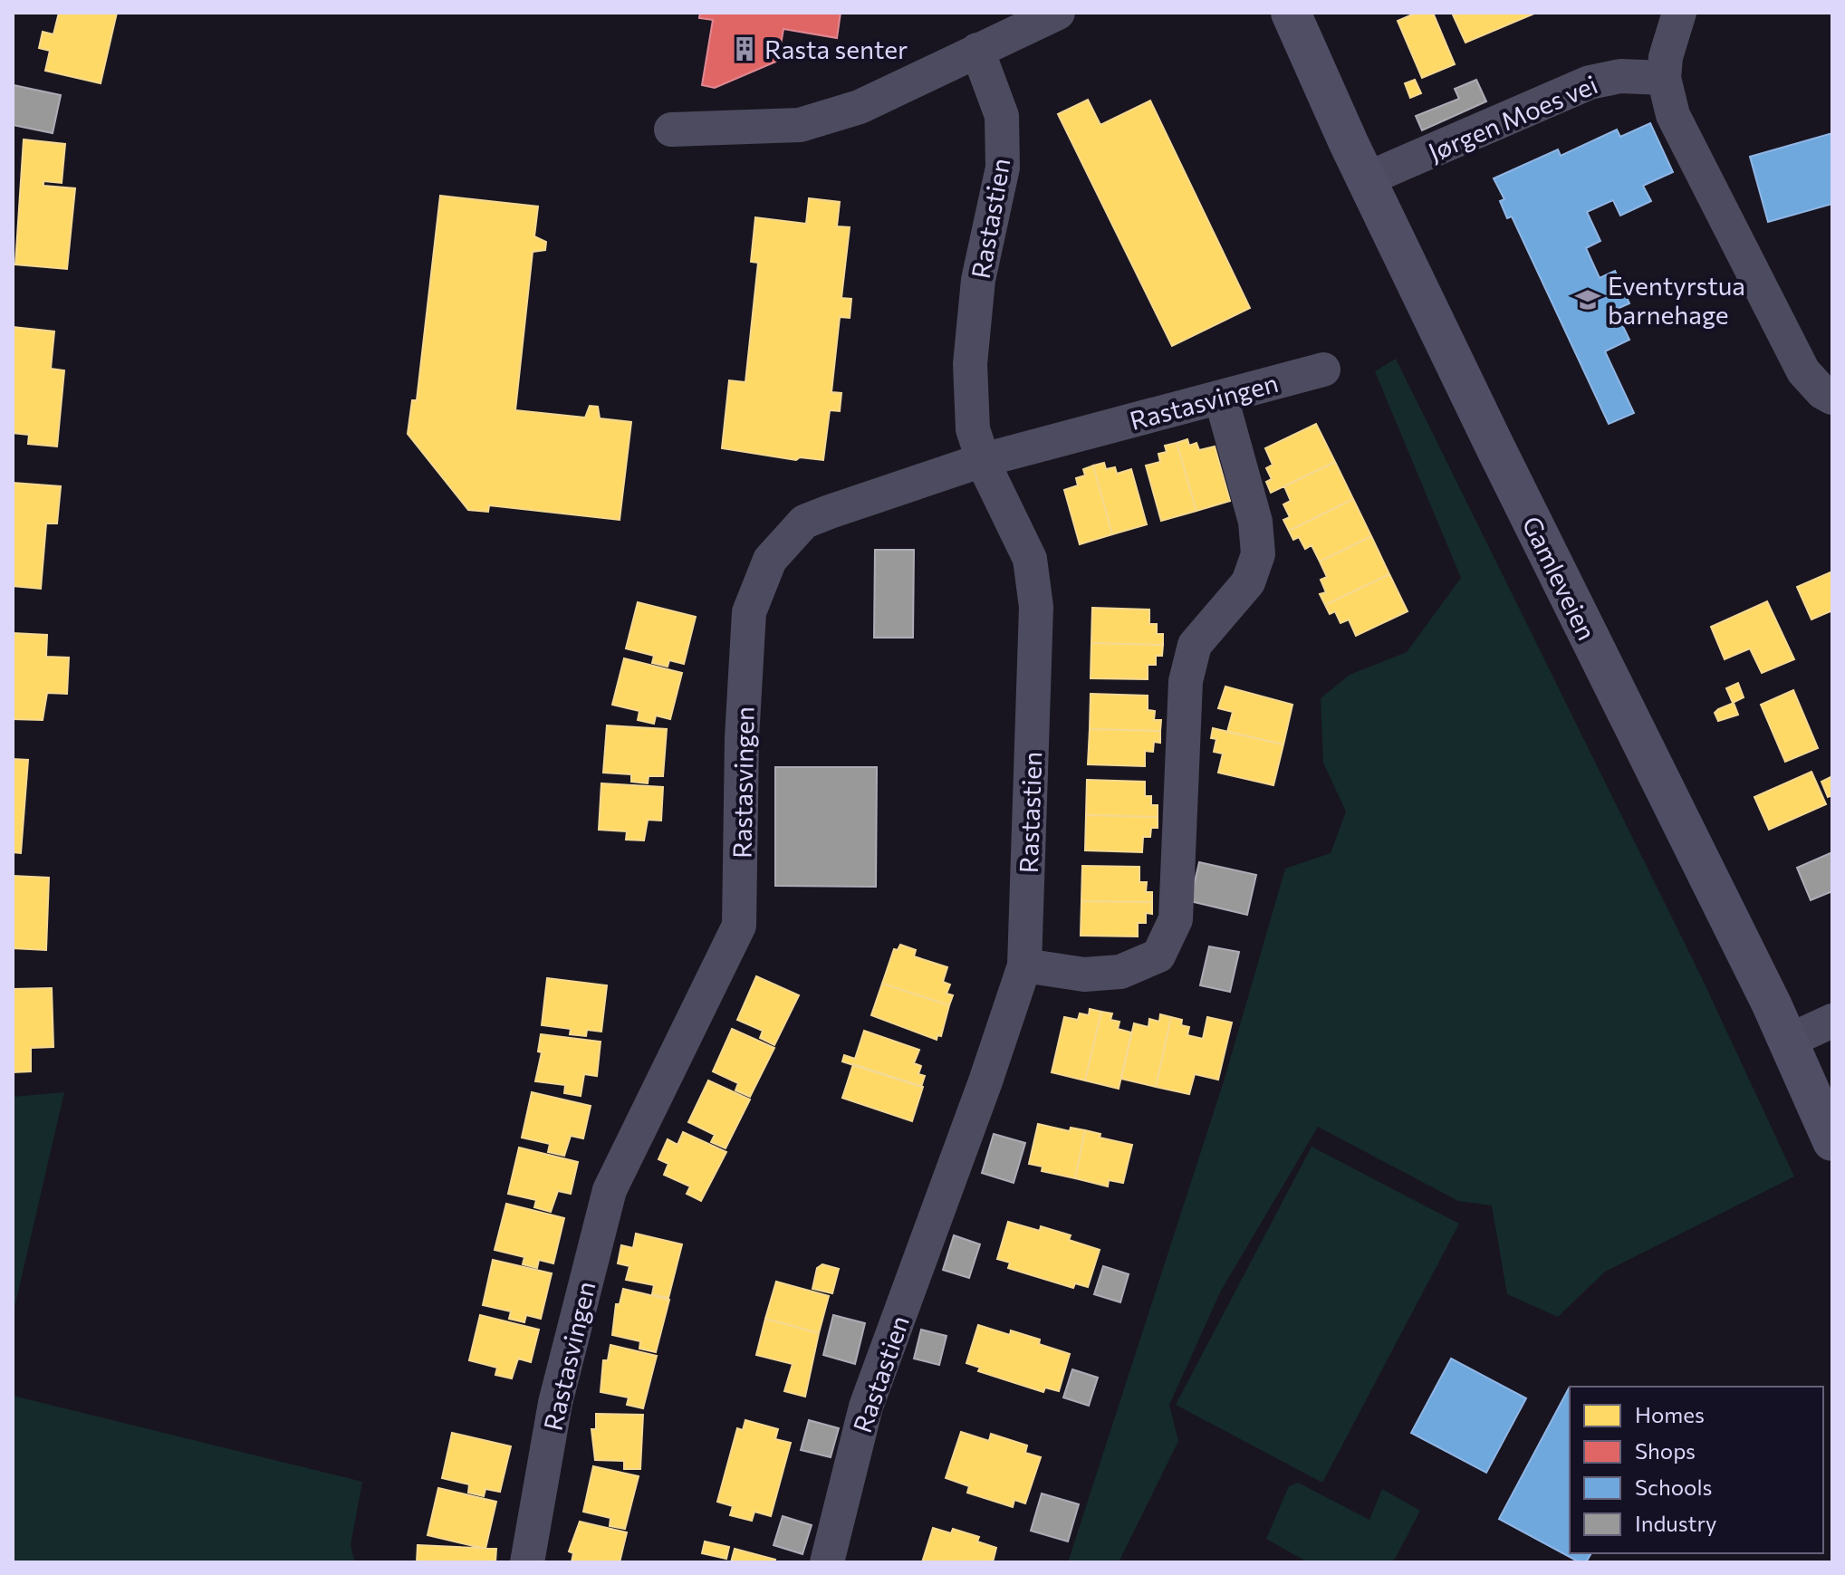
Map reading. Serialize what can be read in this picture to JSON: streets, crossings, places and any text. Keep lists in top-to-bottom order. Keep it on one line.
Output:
{"streets":{"main road":["Gamleveien"],"street":["Jørgen Moes vei","Rastastien","Rastasvingen"]},"crossings":[["Jørgen Moes vei","Gamleveien"],["Rastastien","Rastasvingen"]],"places":{"building":["Rasta senter"],"school or university":["Eventyrstua barnehage"]},"legend":["Homes","Shops","Schools","Industry"]}
